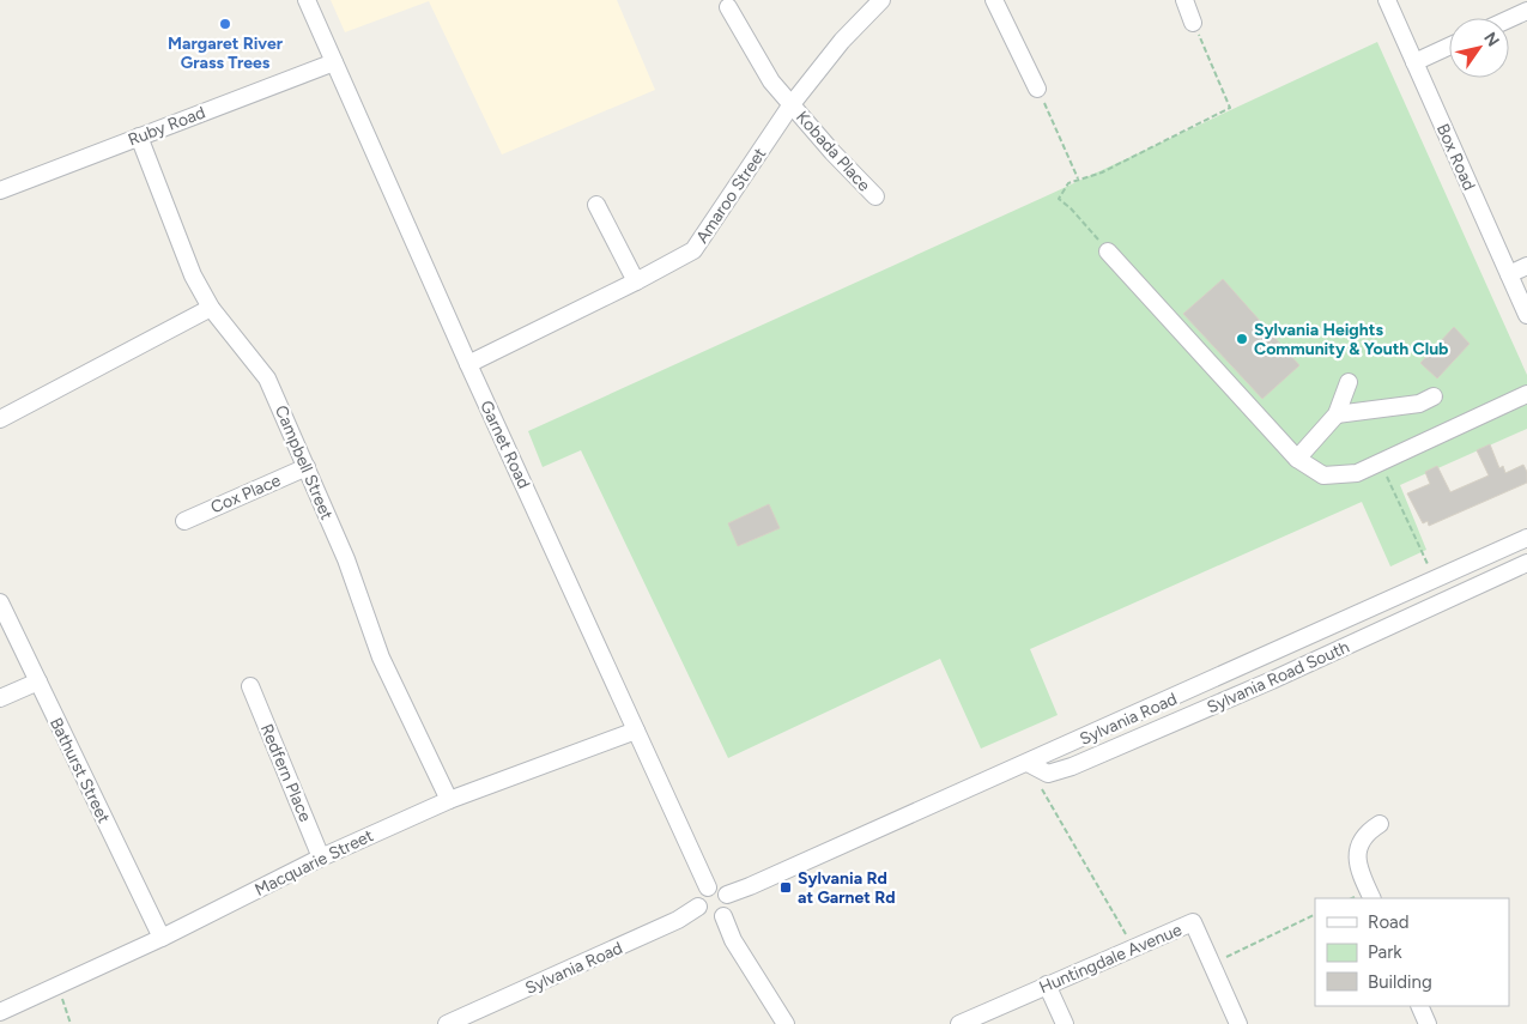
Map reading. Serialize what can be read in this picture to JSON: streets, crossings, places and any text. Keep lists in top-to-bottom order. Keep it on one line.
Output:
{"streets":{"street":["Ruby Road","Kobada Place","Box Road","Amaroo Street","Garnet Road","Campbell Street","Cox Place","Sylvania Road South","Sylvania Road","Bathurst Street","Redfern Place","Macquarie Street","Huntingdale Avenue"]},"crossings":[["Ruby Road","Garnet Road"],["Ruby Road","Campbell Street"],["Kobada Place","Amaroo Street"],["Amaroo Street","Garnet Road"],["Garnet Road","Sylvania Road"],["Garnet Road","Macquarie Street"],["Campbell Street","Cox Place"],["Campbell Street","Macquarie Street"],["Sylvania Road South","Sylvania Road"],["Bathurst Street","Macquarie Street"],["Redfern Place","Macquarie Street"]],"places":{"other":["Margaret River Grass Trees","Sylvania Heights Community & Youth Club"],"transit":["Sylvania Rd at Garnet Rd"]},"legend":["Road","Park","Building"],"north":"top right"}
